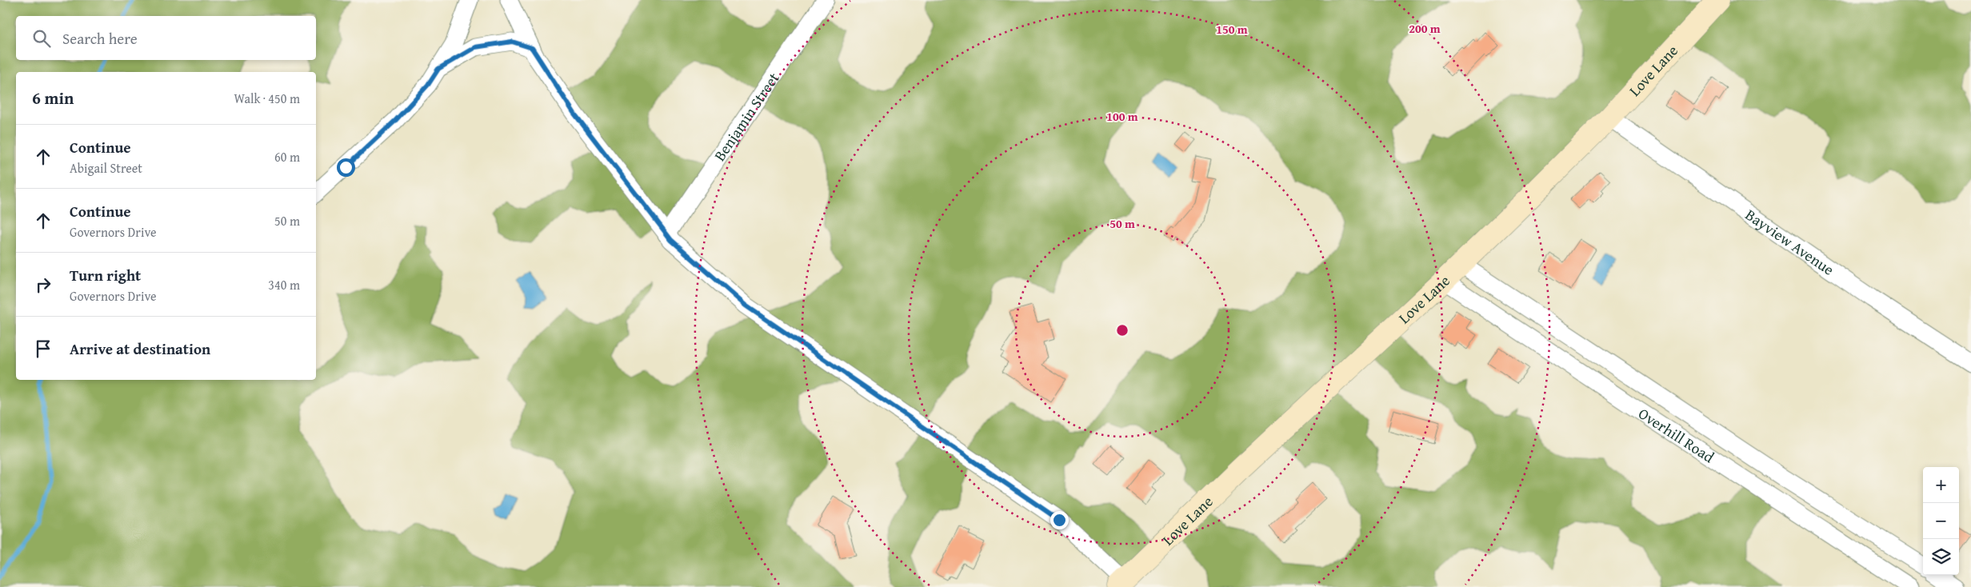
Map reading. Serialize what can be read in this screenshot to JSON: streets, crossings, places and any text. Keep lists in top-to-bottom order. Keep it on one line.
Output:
{"streets":{"street":["Love Lane","Benjamin Street","Bayview Avenue","Overhill Road"]},"crossings":[["Love Lane","Bayview Avenue"],["Love Lane","Overhill Road"]],"page":{"search":"Search here","heading":["6 min","Walk · 450 m"],"list":[["Continue","Abigail Street","60 m"],["Continue","Governors Drive","50 m"],["Turn right","Governors Drive","340 m"],"Arrive at destination"],"map_buttons":["+","−"]},"rings":["200 m","150 m","100 m","50 m"]}
